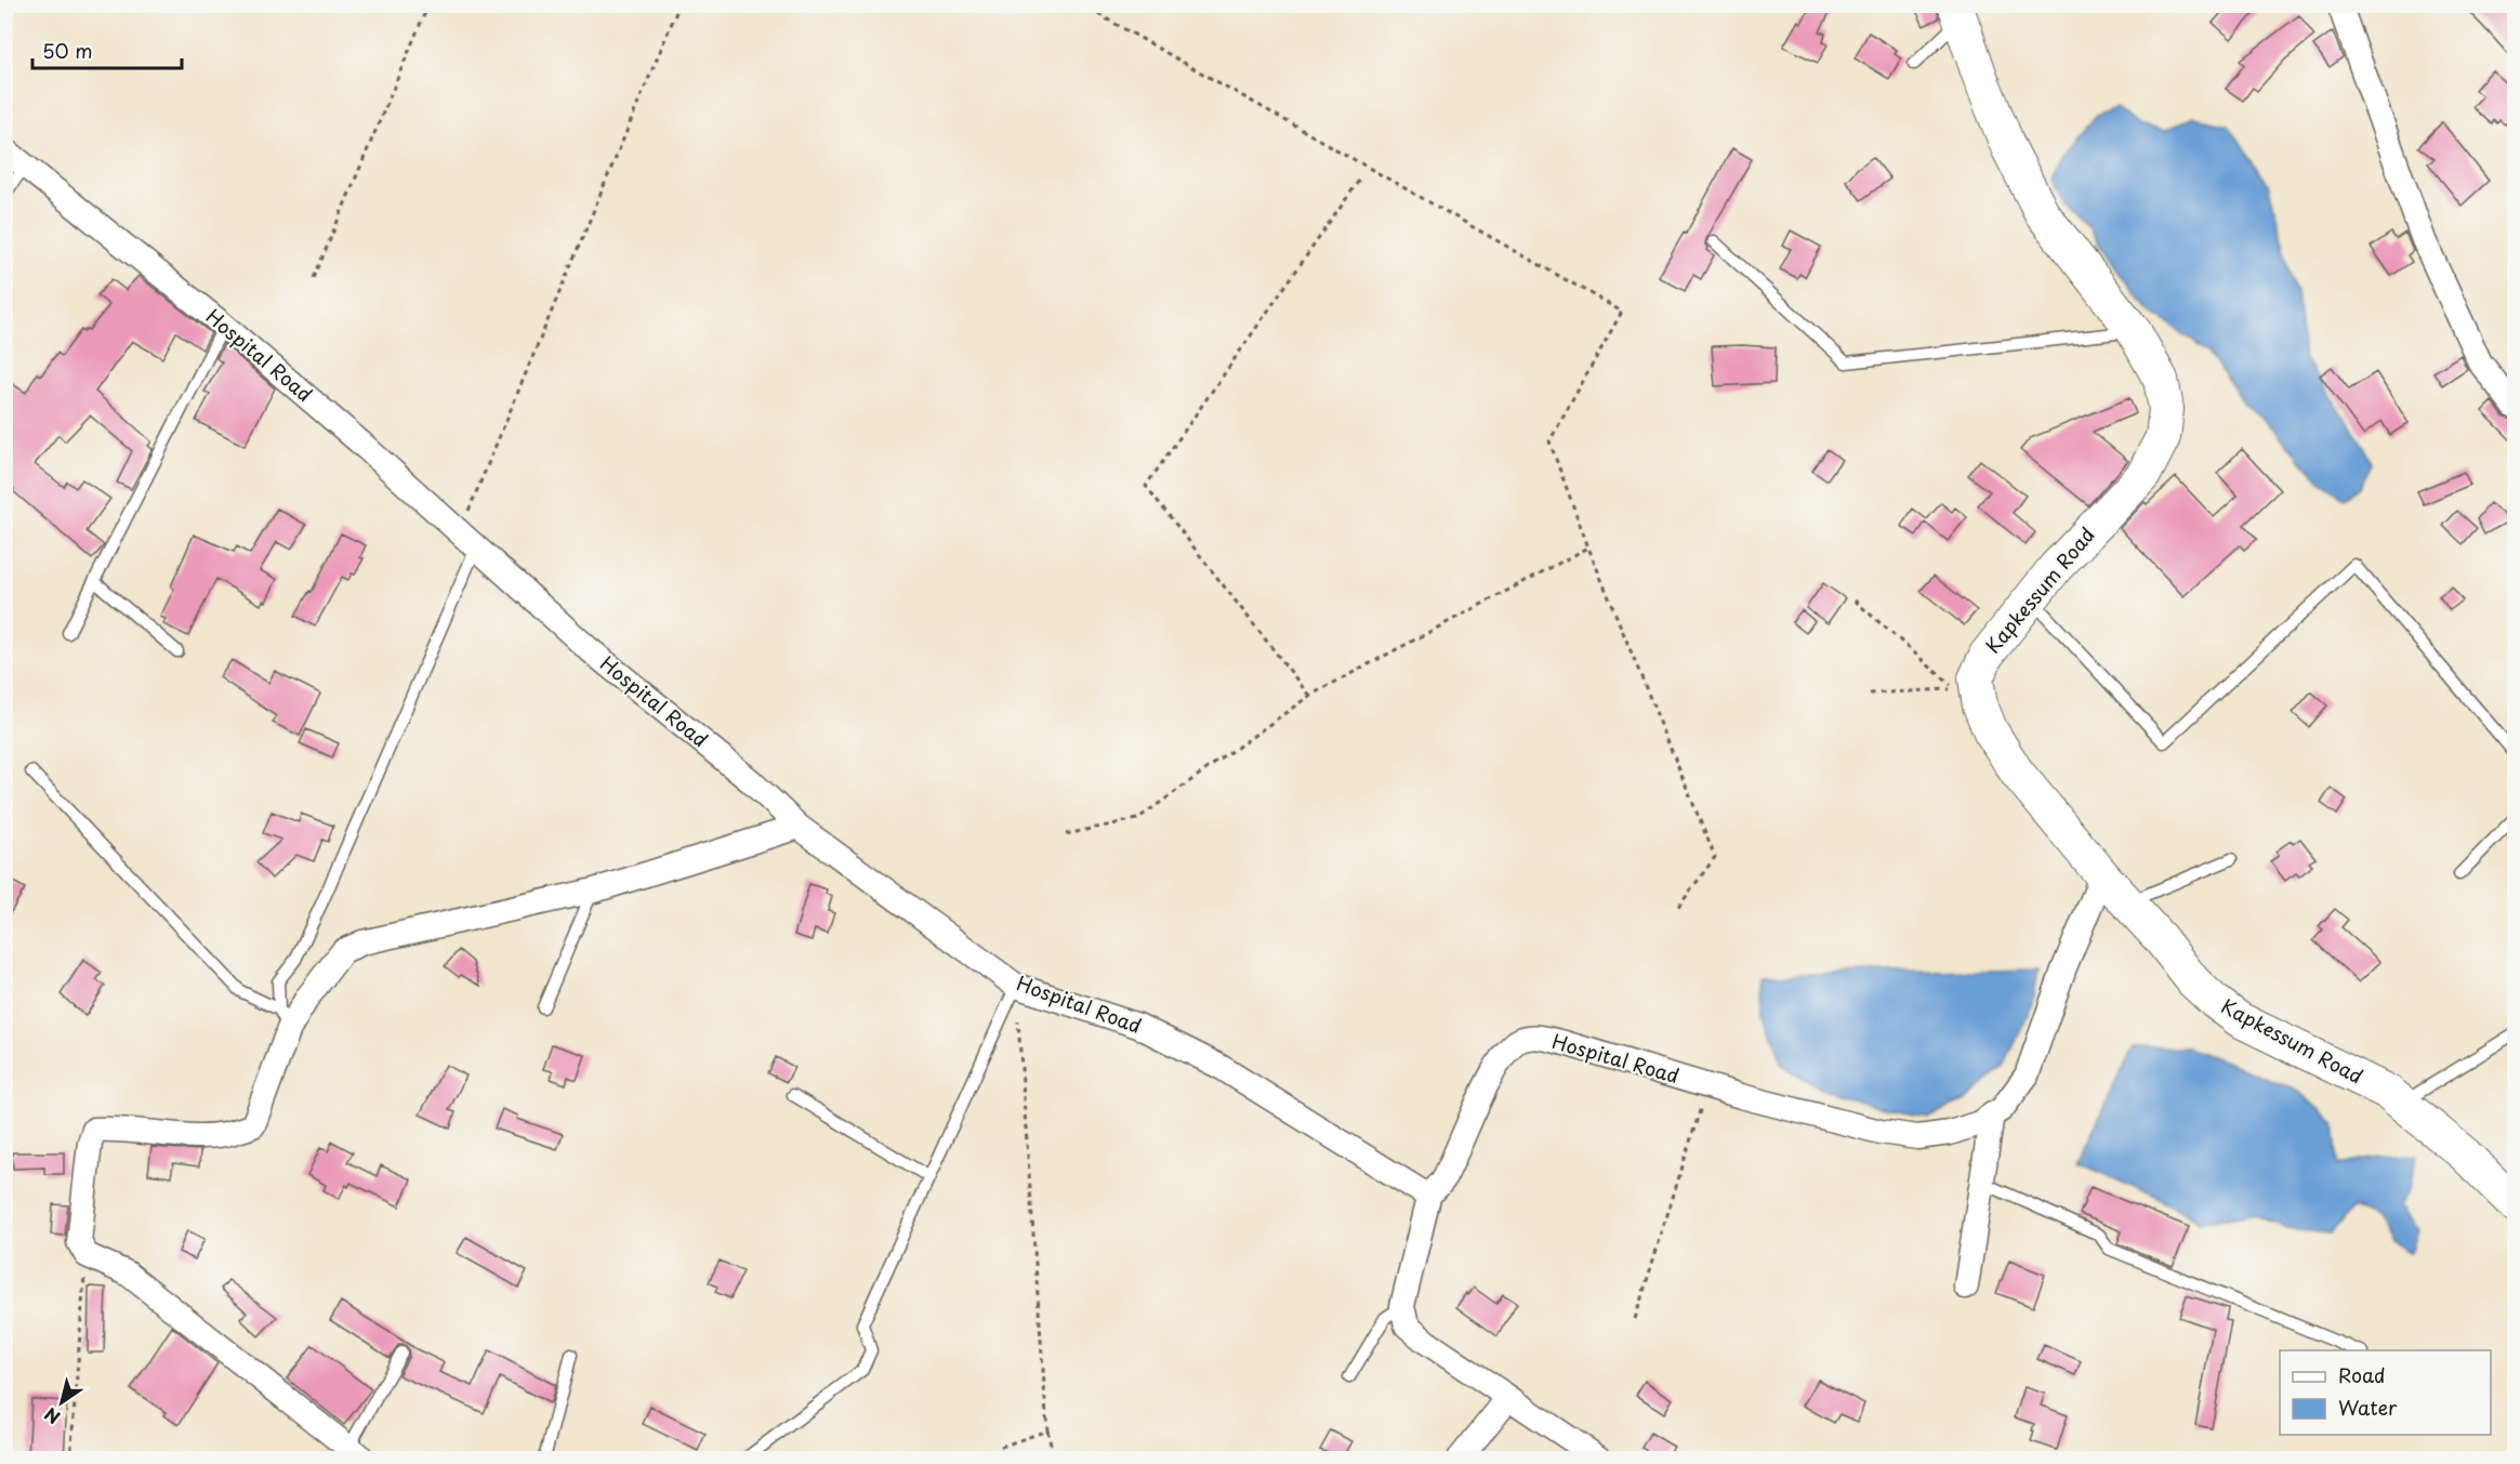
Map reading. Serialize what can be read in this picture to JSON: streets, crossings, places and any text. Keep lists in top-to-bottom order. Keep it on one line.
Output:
{"streets":{"street":["Hospital Road","Kapkessum Road"]},"crossings":[["Hospital Road","Kapkessum Road"]],"legend":["Road","Water"],"scale_bar":"50 m","north":"bottom left"}
